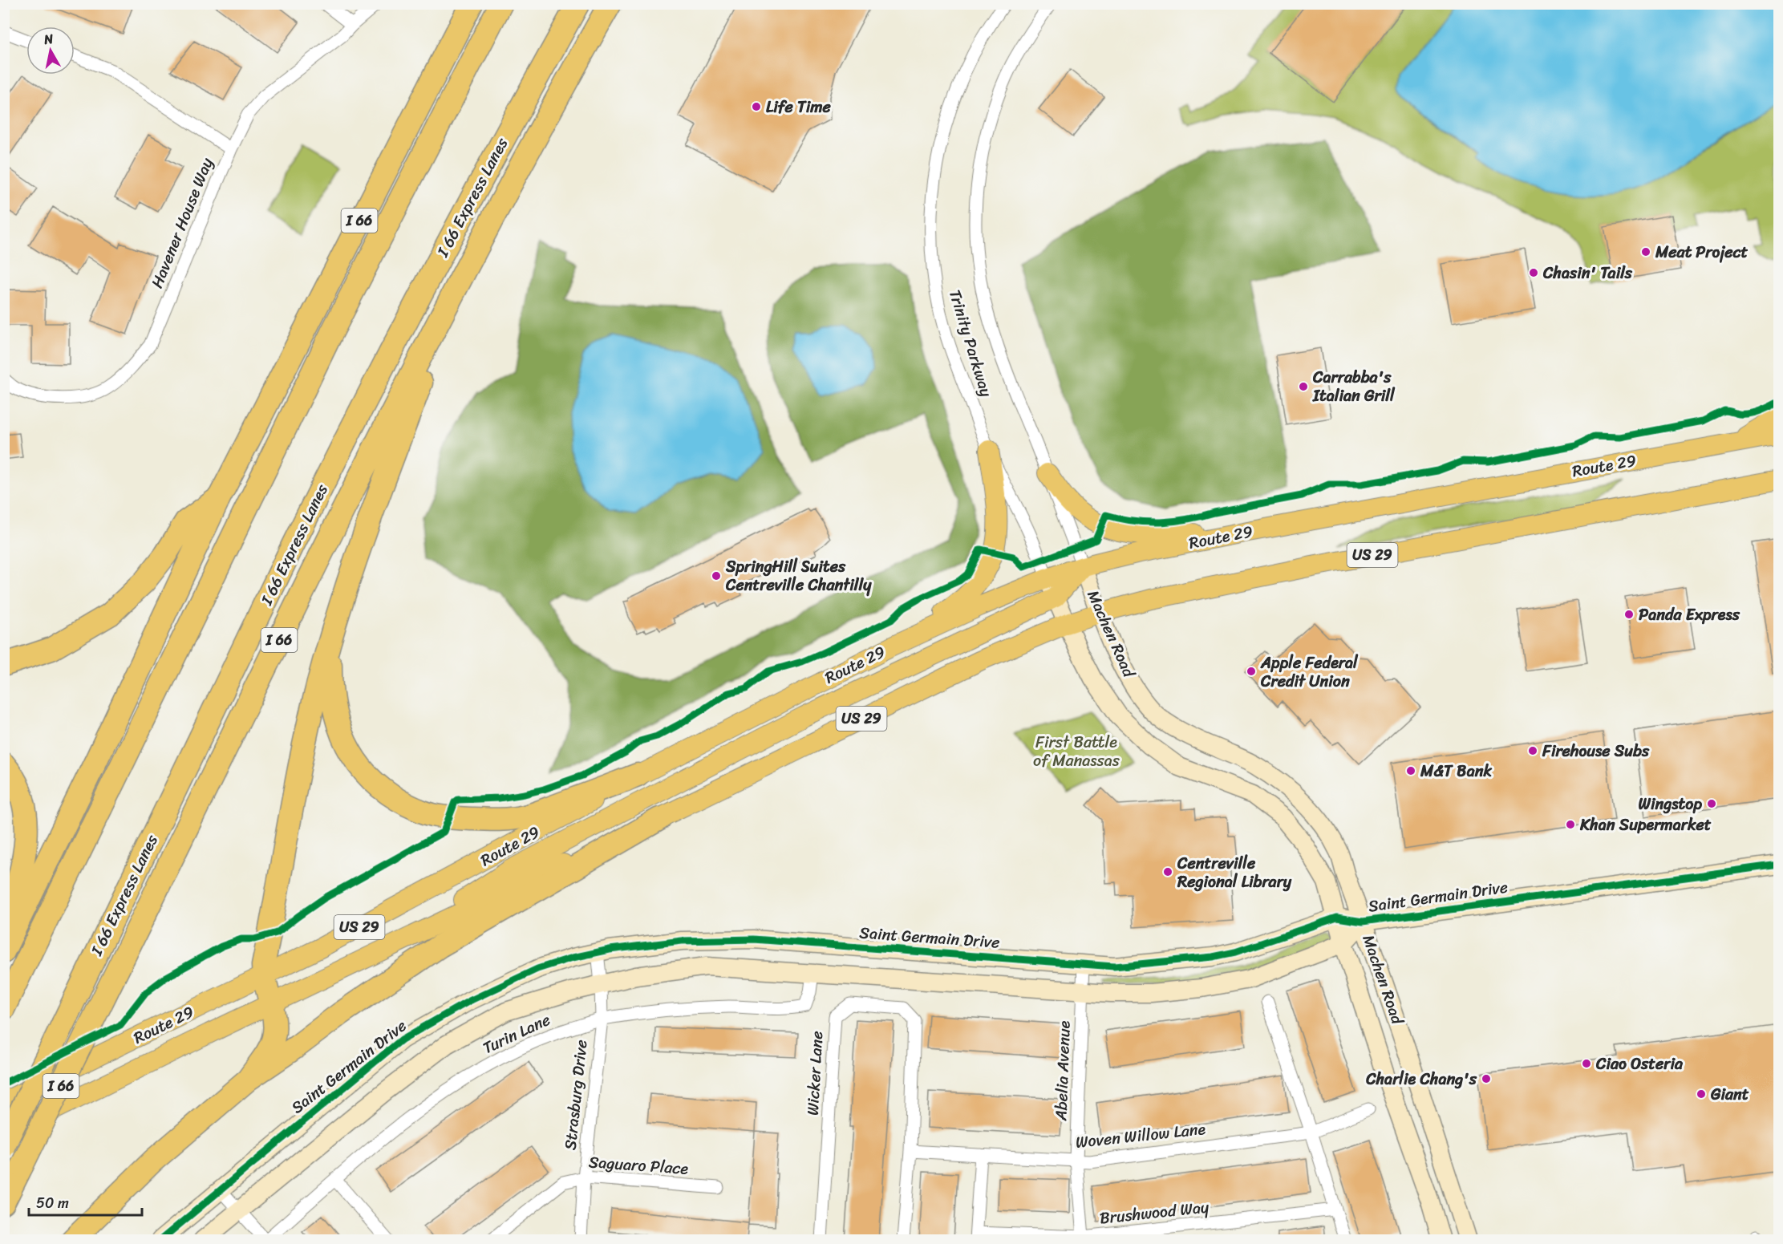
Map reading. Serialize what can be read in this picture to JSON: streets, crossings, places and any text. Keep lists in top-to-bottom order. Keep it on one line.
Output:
{"streets":{"highway":["I 66 Express Lanes","I 66"],"main road":["Route 29","US 29"],"street":["Havener House Way","Trinity Parkway","Machen Road","Saint Germain Drive","Turin Lane","Abelia Avenue","Wicker Lane","Strasburg Drive","Woven Willow Lane","Saguaro Place","Brushwood Way"]},"crossings":[["Trinity Parkway","Route 29"],["Trinity Parkway","Machen Road"],["Route 29","Machen Road"],["Machen Road","Saint Germain Drive"],["Saint Germain Drive","Turin Lane"],["Saint Germain Drive","Abelia Avenue"],["Saint Germain Drive","Strasburg Drive"],["Turin Lane","Strasburg Drive"],["Abelia Avenue","Woven Willow Lane"],["Abelia Avenue","Brushwood Way"],["Wicker Lane","Woven Willow Lane"],["Strasburg Drive","Saguaro Place"]],"parks":["First Battle of Manassas"],"places":["Life Time","Meat Project","Chasin' Tails","Carrabba's Italian Grill","SpringHill Suites Centreville Chantilly","Panda Express","Apple Federal Credit Union","Firehouse Subs","M&T Bank","Wingstop","Khan Supermarket","Centreville Regional Library","Ciao Osteria","Charlie Chang's","Giant"],"scale_bar":"50 m","north":"top"}
